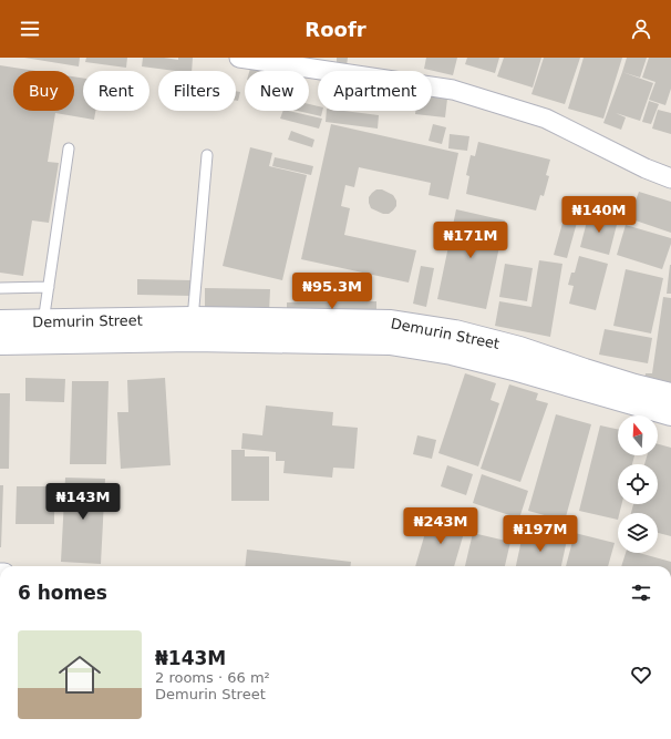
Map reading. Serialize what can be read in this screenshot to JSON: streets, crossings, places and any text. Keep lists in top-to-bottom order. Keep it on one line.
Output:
{"streets":{"street":["Demurin Street"]},"north":"top","page":{"header":"Roofr","chip":["Buy","Rent","Filters","New","Apartment"],"price":["₦140M","₦171M","₦95.3M","₦143M","₦243M","₦197M"],"heading":"6 homes","list":[{"name":"₦143M","note":"2 rooms · 66 m² · Demurin Street"}]}}
